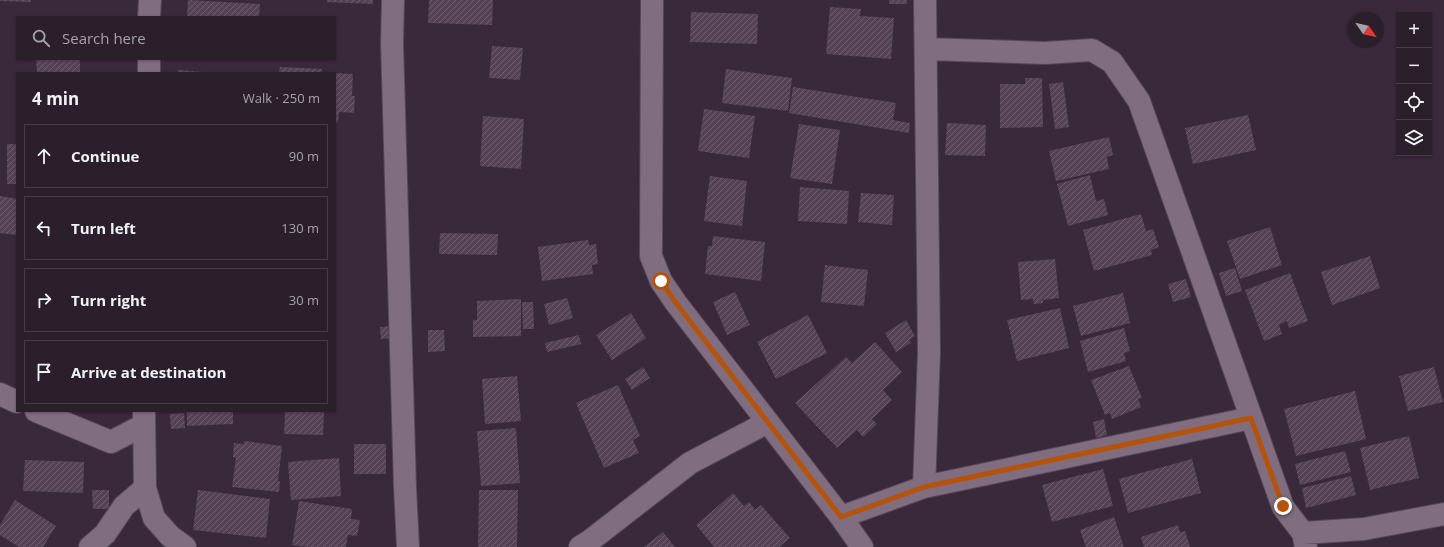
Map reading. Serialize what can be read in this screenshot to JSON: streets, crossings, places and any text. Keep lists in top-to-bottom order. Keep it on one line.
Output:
{"north":"bottom right","page":{"map_buttons":["+","−"],"search":"Search here","heading":["4 min","Walk · 250 m"],"list":[["Continue","90 m"],["Turn left","130 m"],["Turn right","30 m"],"Arrive at destination"]}}
